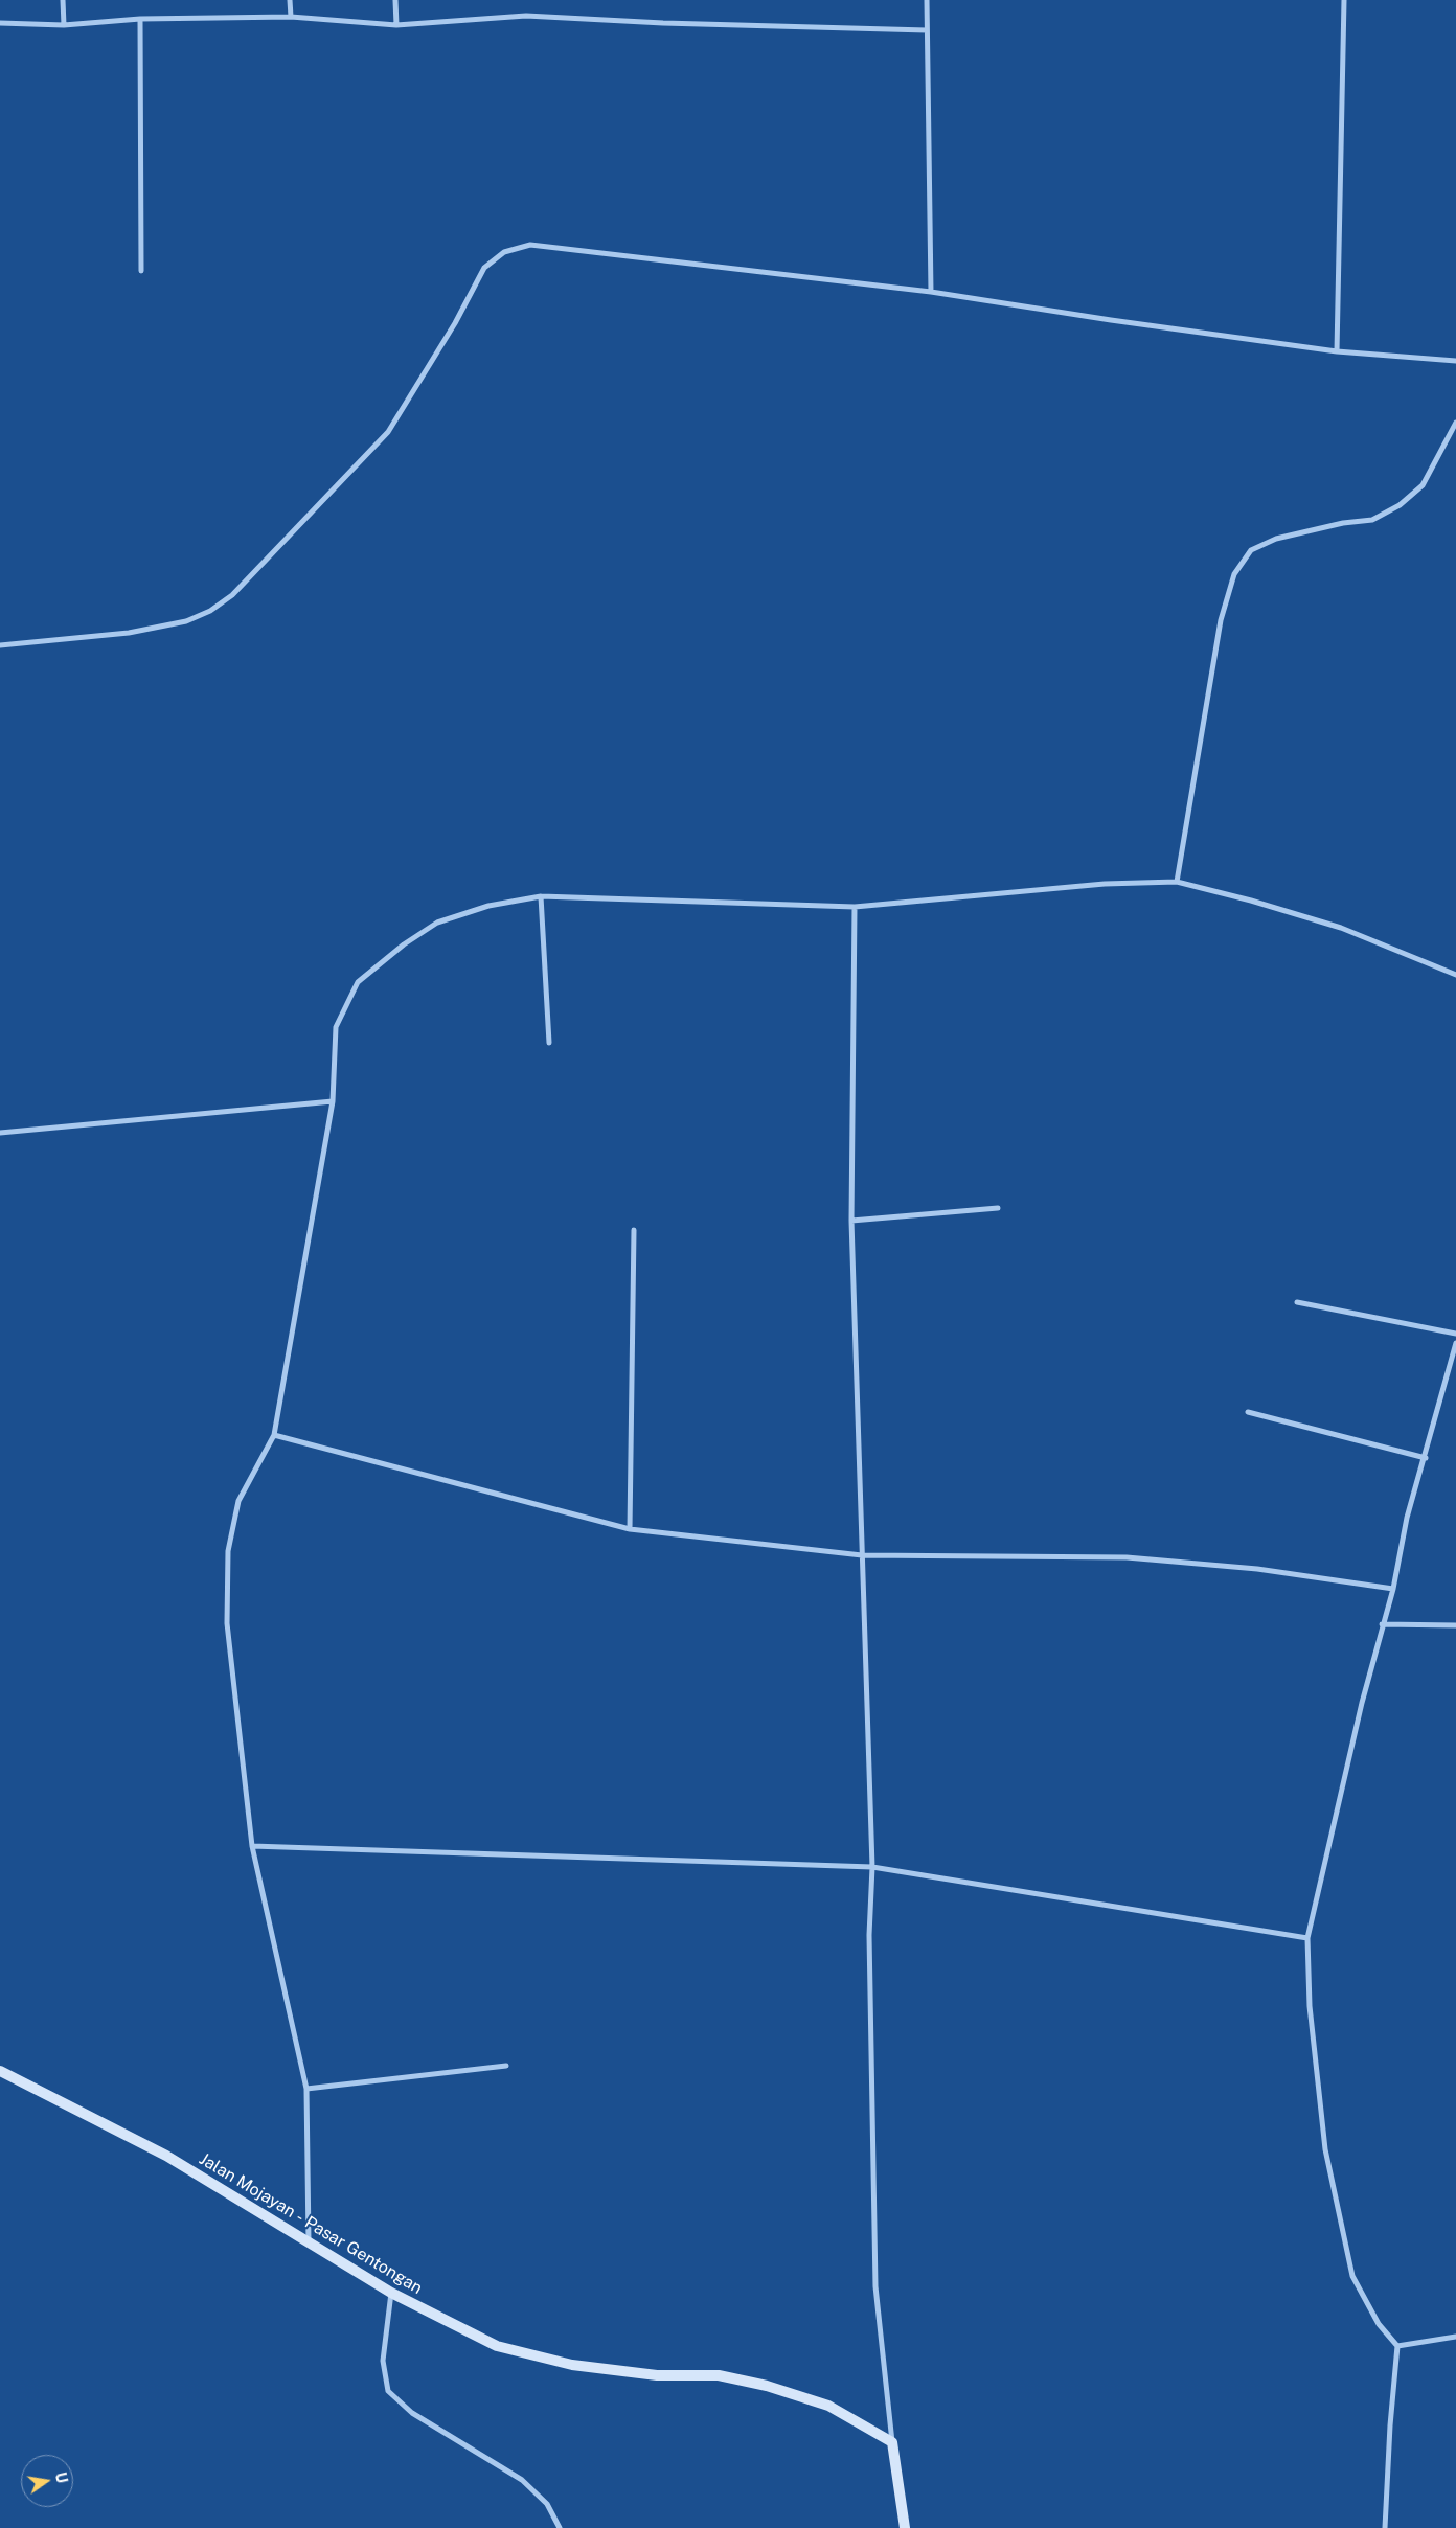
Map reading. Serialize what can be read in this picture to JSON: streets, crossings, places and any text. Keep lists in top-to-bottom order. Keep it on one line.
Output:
{"streets":{"street":["Jalan Mojayan - Pasar Gentongan"]},"north":"right"}
